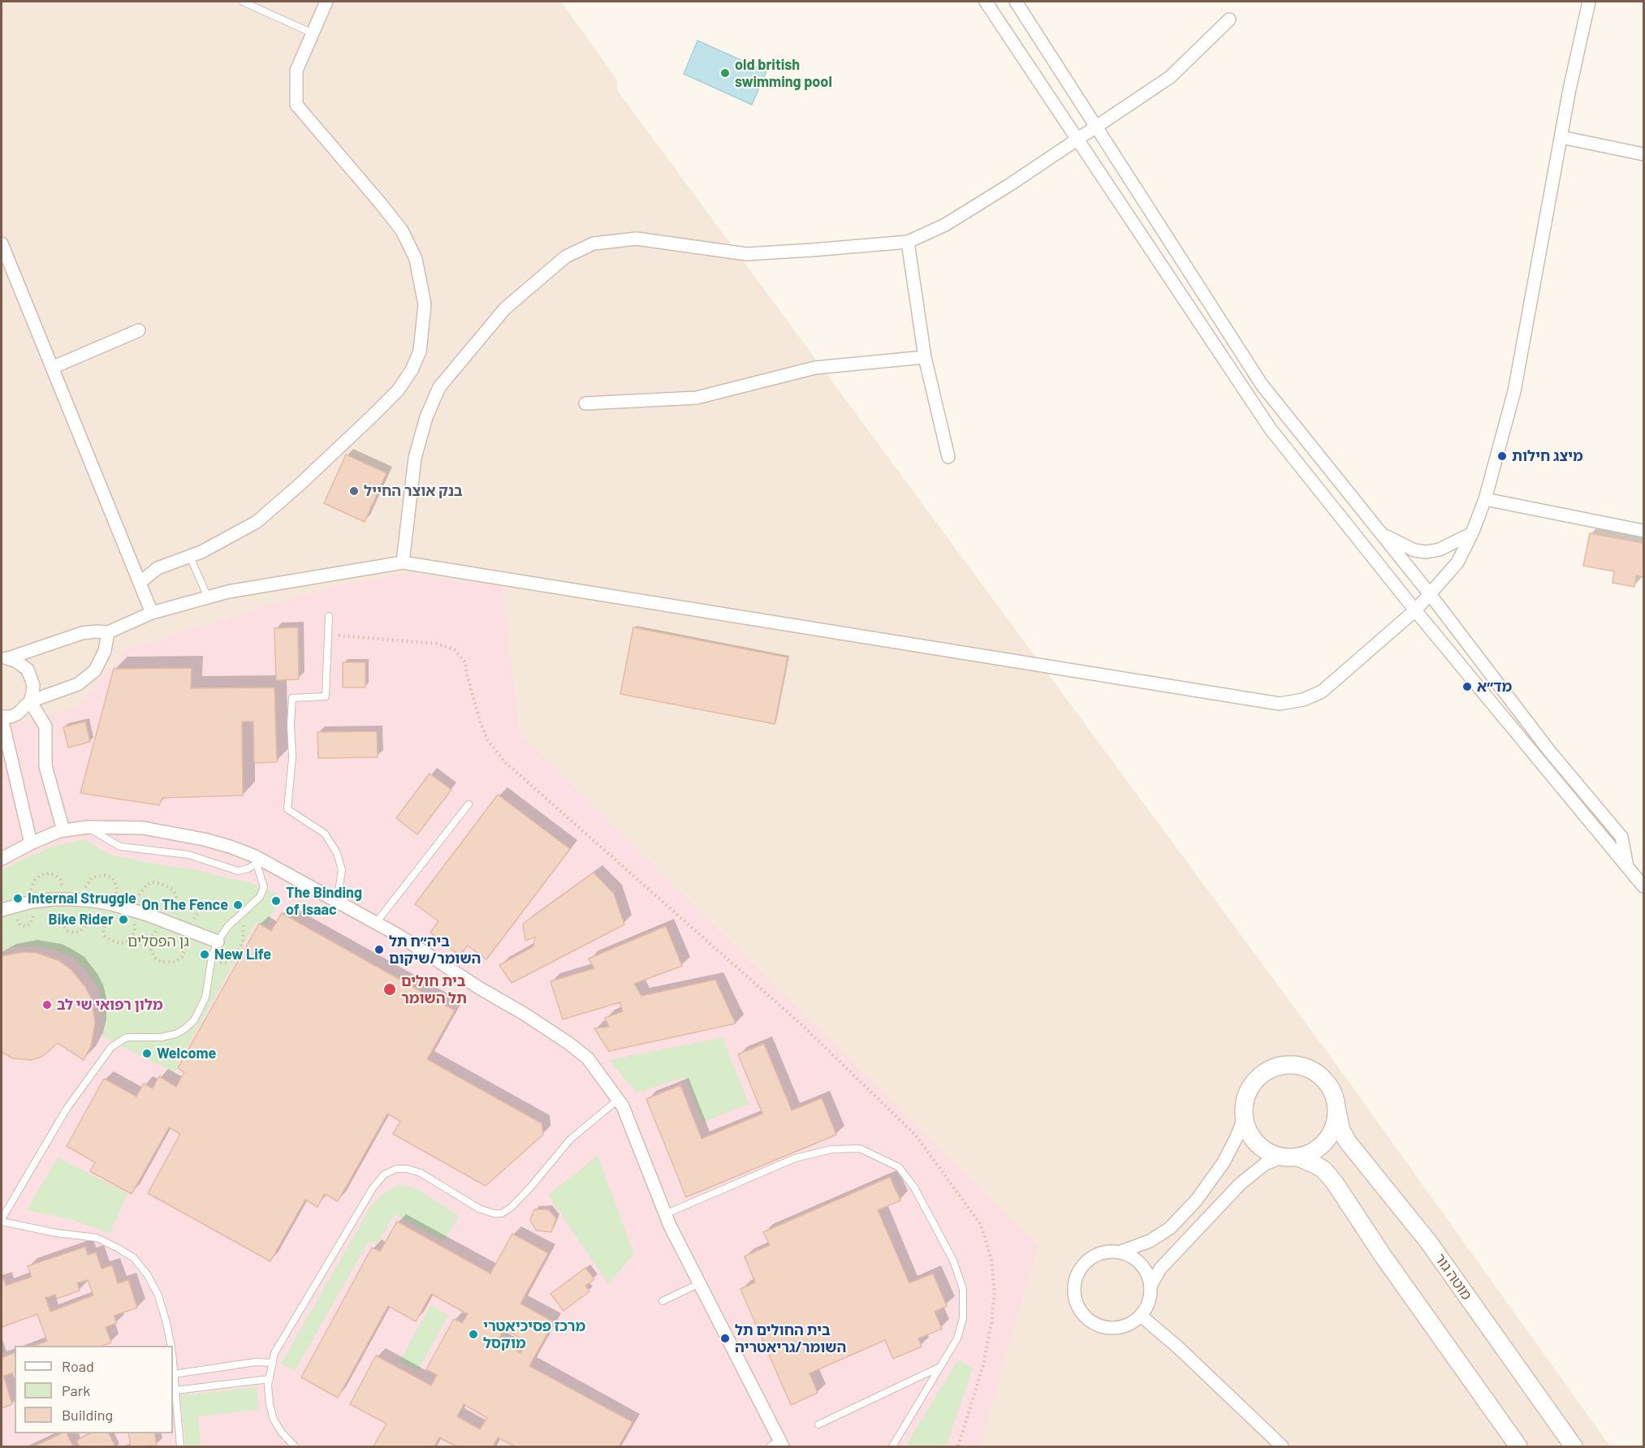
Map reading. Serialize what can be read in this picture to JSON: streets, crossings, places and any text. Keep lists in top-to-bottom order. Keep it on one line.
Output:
{"streets":{"street":["מוטה גור"]},"parks":["גן הפסלים"],"places":["old british swimming pool","מיצג חילות","בנק אוצר החייל","מד״א","Internal Struggle","The Binding of Isaac","On The Fence","Bike Rider","ביה״ח תל השומר/שיקום","New Life","בית חולים תל השומר","מלון רפואי שי לב","Welcome","מרכז פסיכיאטרי מוקסל","בית החולים תל השומר/גריאטריה"],"legend":["Road","Park","Building"]}
